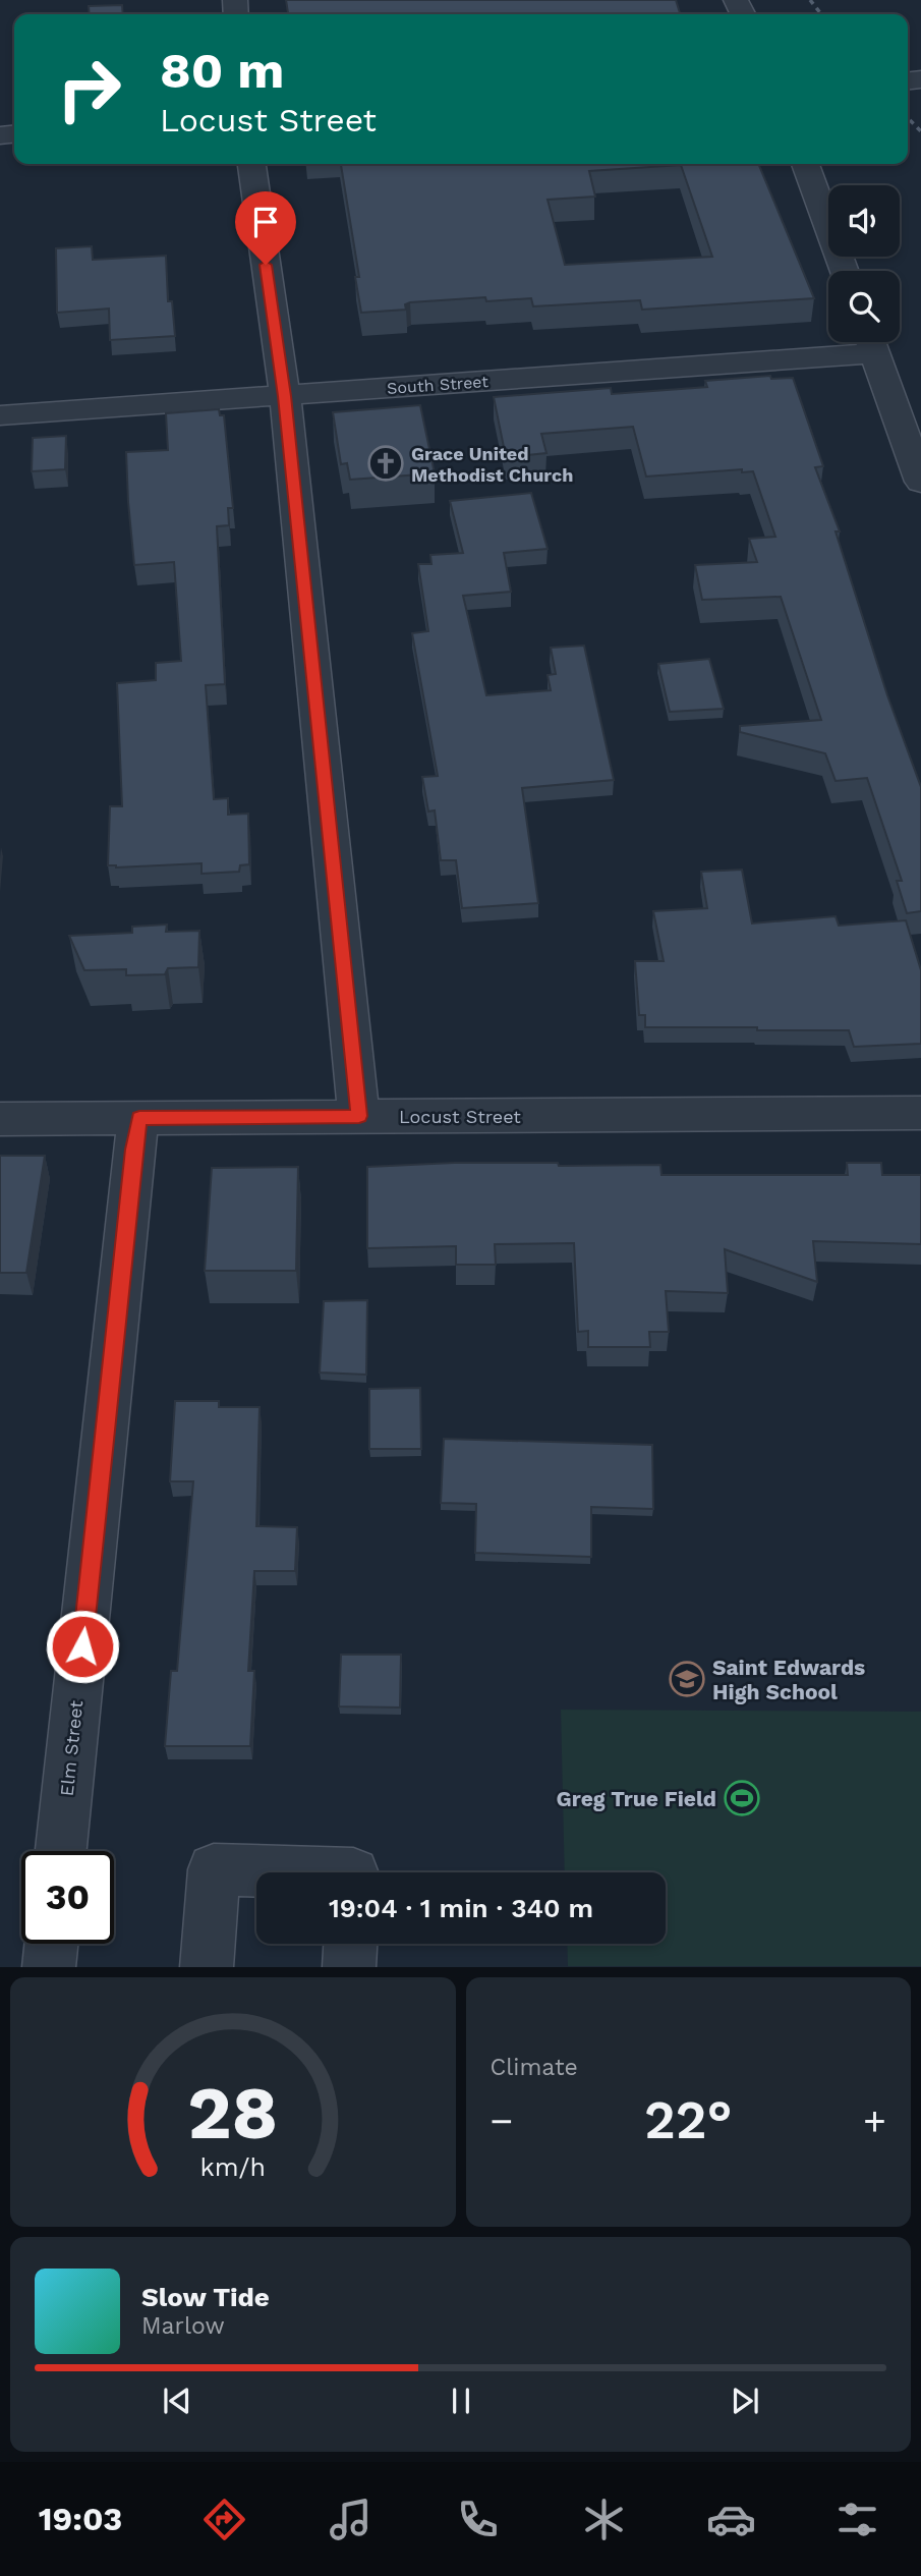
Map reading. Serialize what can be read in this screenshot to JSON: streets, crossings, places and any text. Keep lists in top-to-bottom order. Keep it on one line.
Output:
{"streets":{"street":["South Street","Locust Street","Elm Street"]},"crossings":[["Locust Street","Elm Street"]],"places":{"church":["Grace United Methodist Church"],"school or university":["Saint Edwards High School"],"sports":["Greg True Field"]},"page":{"turn":["80 m","Locust Street"],"limit":"30","trip":"19:04 · 1 min · 340 m","tile":"Climate","heat":["−","22°","+"],"song":["Slow Tide","Marlow"],"tabs":"19:03","gauge":["28","km/h"]}}
